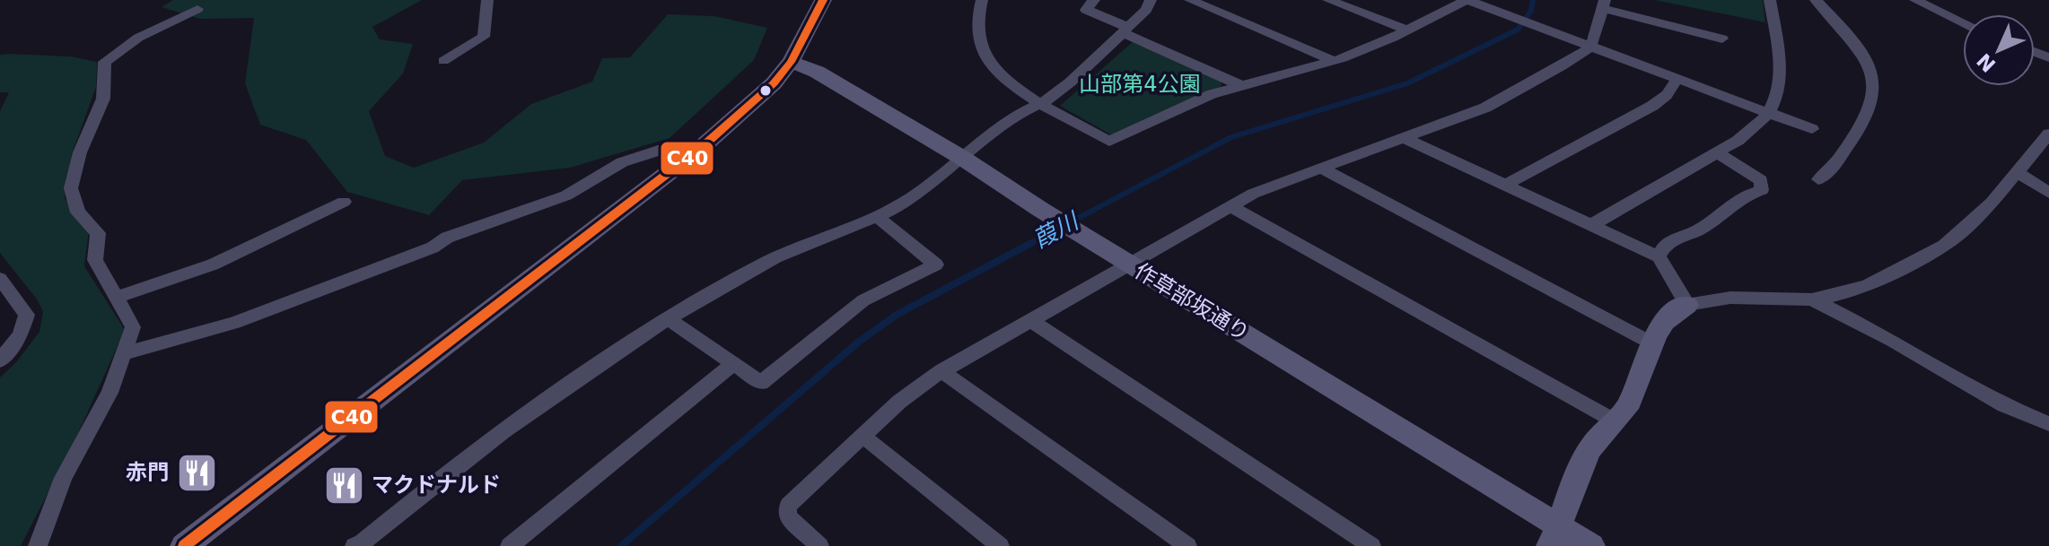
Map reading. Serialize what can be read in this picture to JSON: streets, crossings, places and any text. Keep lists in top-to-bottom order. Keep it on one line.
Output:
{"streets":{"street":["作草部坂通り"]},"water":["葭川"],"parks":["山部第4公園"],"places":{"restaurant":["赤門","マクドナルド"]},"lines":["transit line C40"],"north":"bottom left"}
